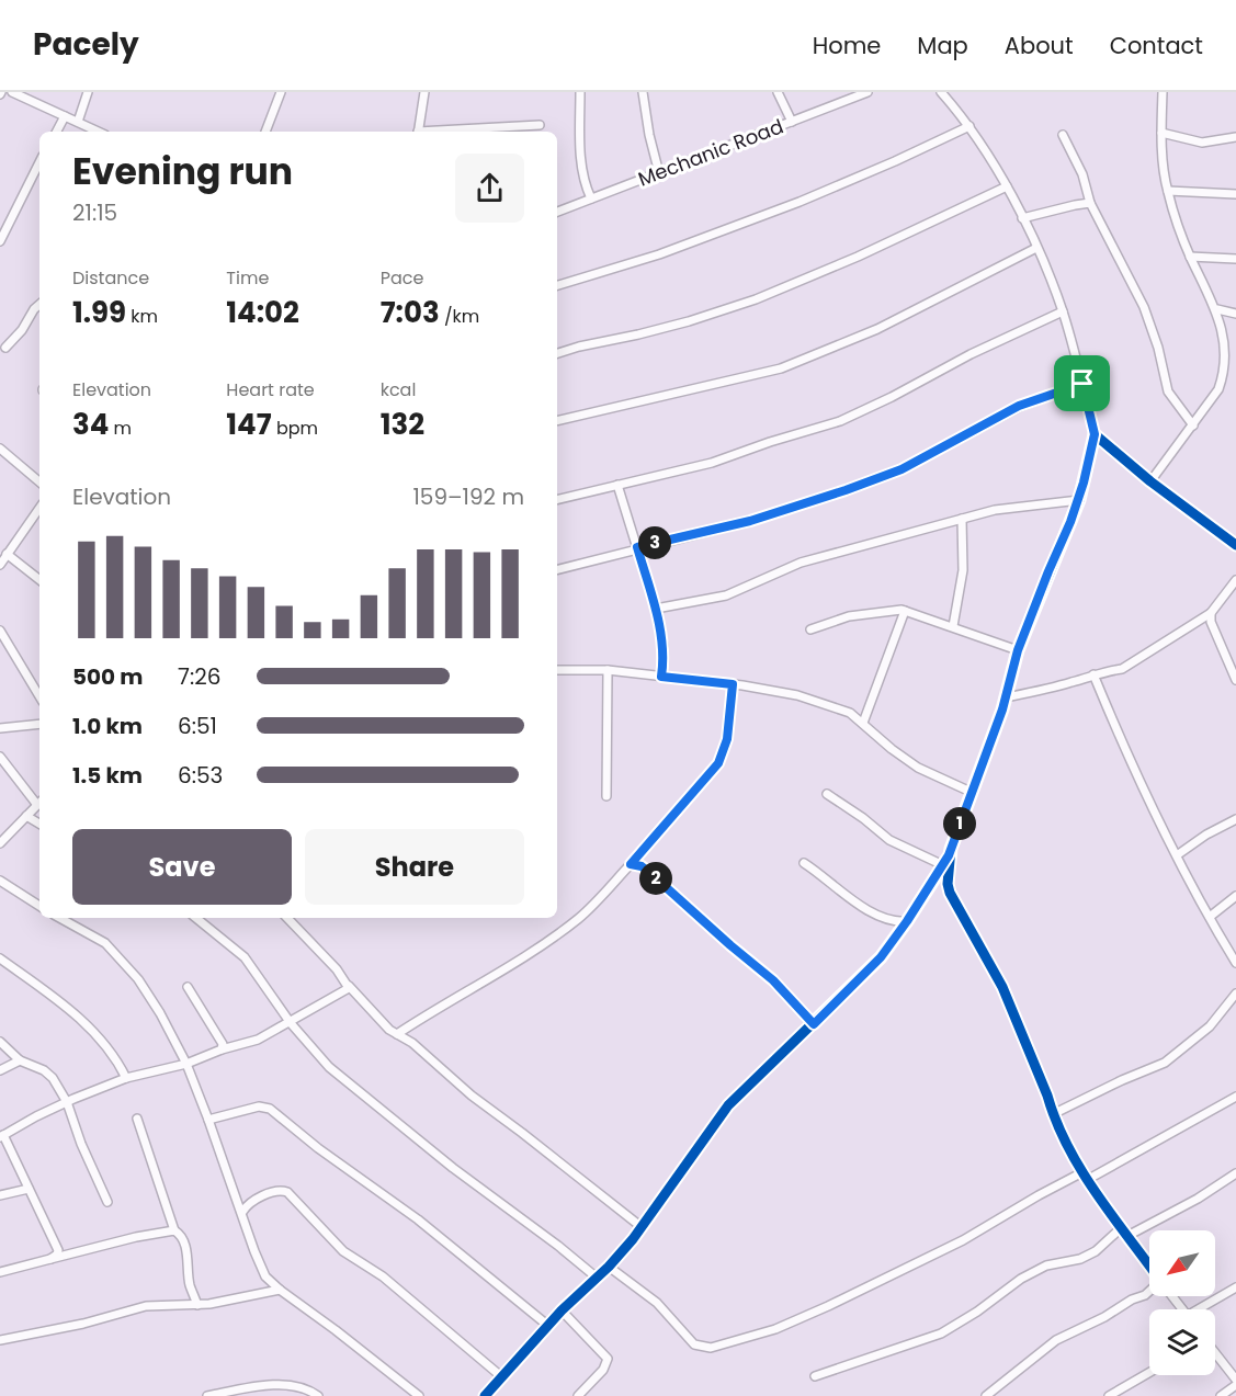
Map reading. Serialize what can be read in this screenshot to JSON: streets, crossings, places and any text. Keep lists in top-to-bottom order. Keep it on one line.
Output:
{"streets":{"street":["Mechanic Road"]},"north":"bottom left","page":{"header":"Pacely","nav":["Home","Map","About","Contact"],"heading":["Evening run","21:15"],"stats":[["Distance","1.99 km"],["Time","14:02"],["Pace","7:03 /km"],["Elevation","34 m"],["Heart rate","147 bpm"],["kcal","132"]],"chart":["Elevation","159–192 m"],"pins":["3","1","2"],"list":[{"name":"500 m","note":"7:26"},{"name":"1.0 km","note":"6:51"},{"name":"1.5 km","note":"6:53"}],"buttons":["Save","Share"]}}
